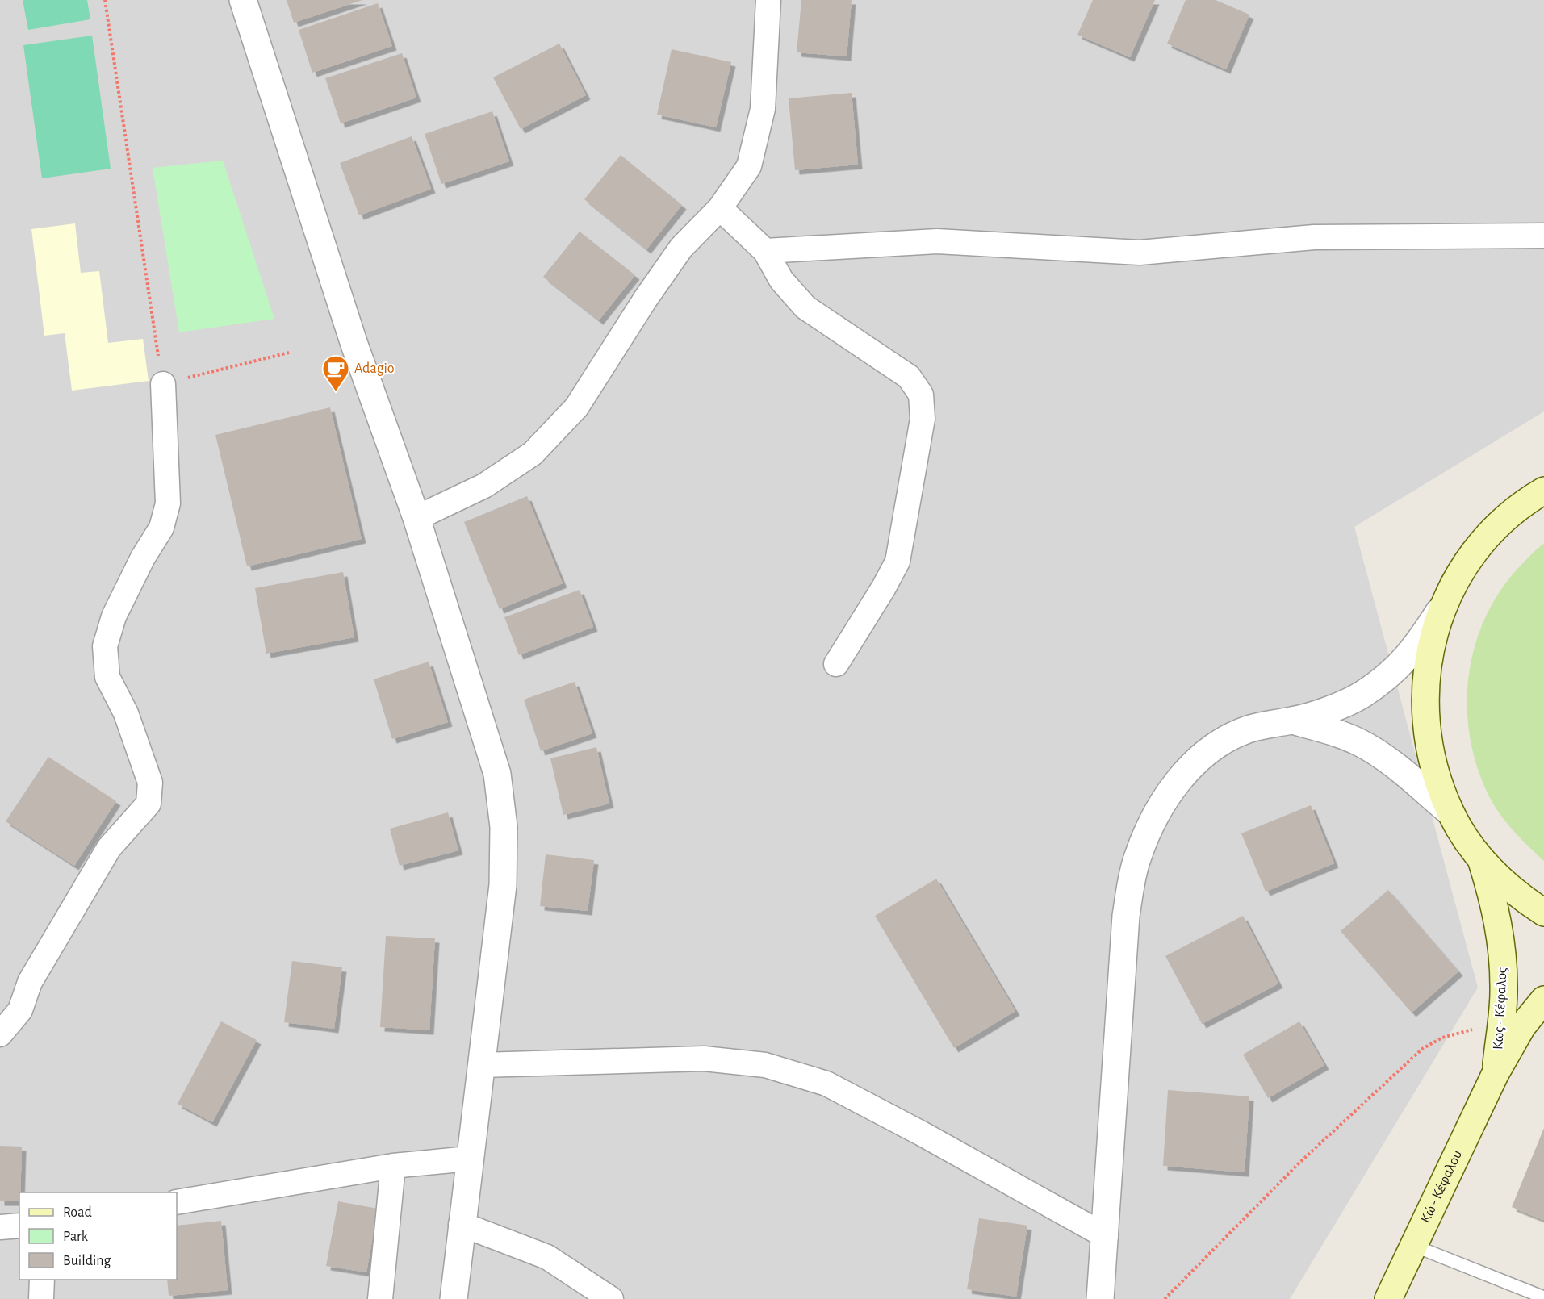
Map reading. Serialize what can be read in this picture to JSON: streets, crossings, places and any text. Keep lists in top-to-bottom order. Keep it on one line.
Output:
{"streets":{"main road":["Κως - Κέφαλος","Κώ - Κέφαλου"]},"crossings":[["Κως - Κέφαλος","Κώ - Κέφαλου"]],"places":{"cafe":["Adagio"]},"legend":["Road","Park","Building"]}
